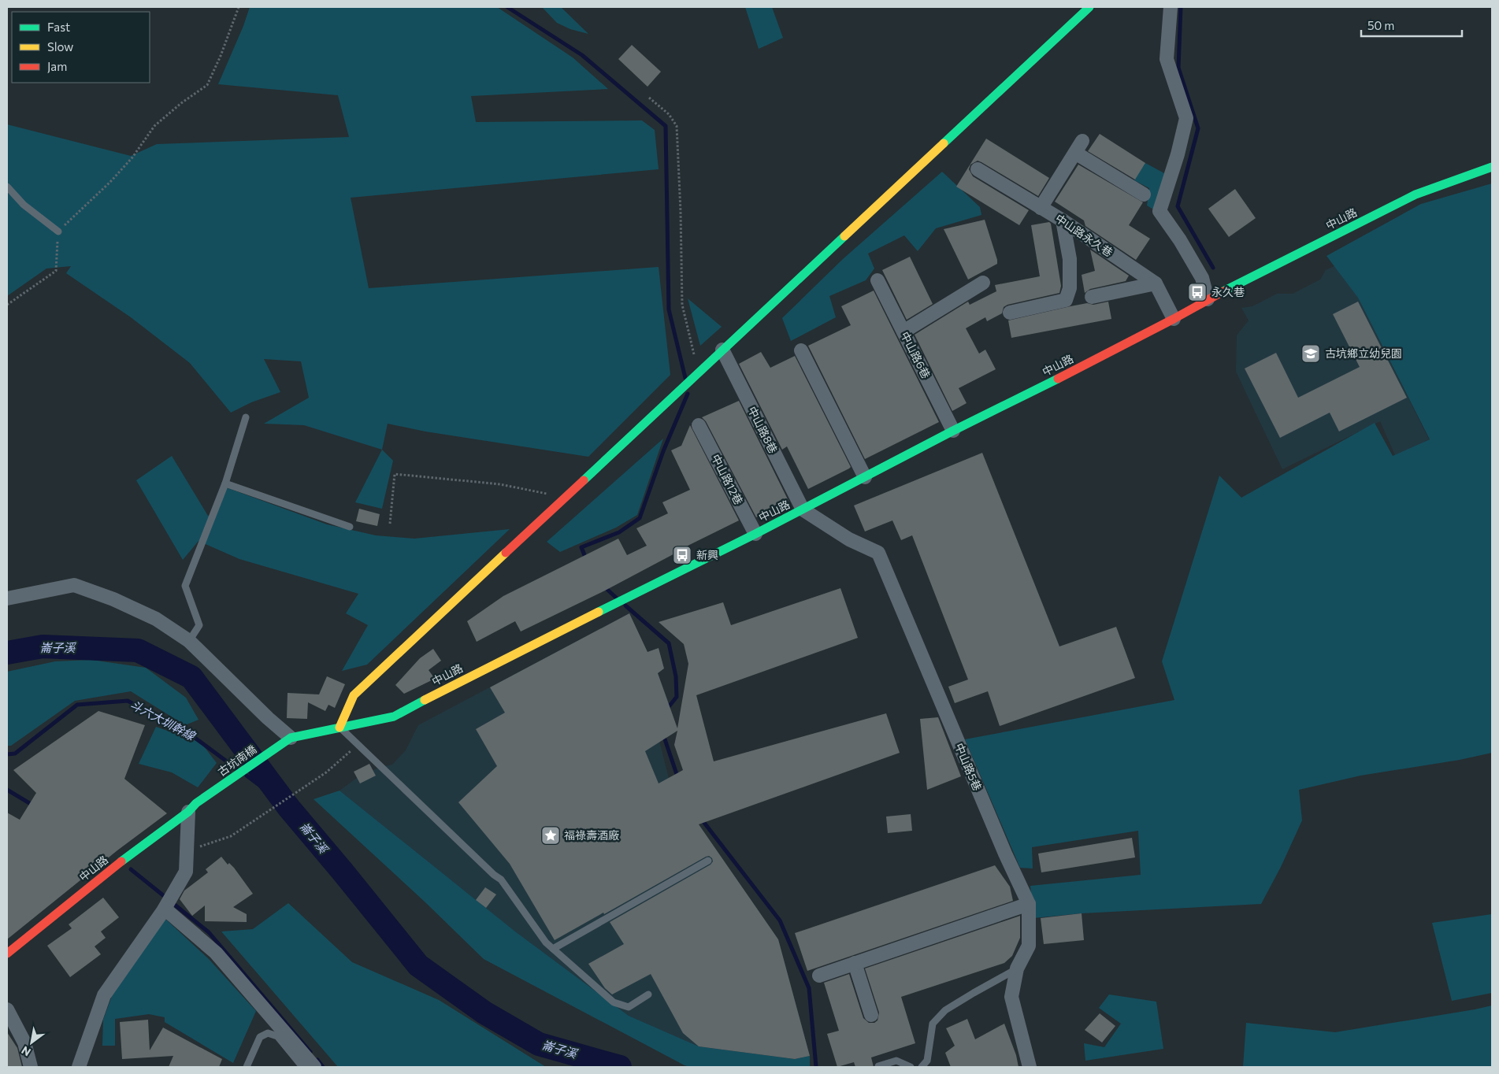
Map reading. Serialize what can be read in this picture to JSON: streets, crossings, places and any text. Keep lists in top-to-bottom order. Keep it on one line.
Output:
{"streets":{"main road":["中山路","古坑南橋"],"street":["中山路永久巷","中山路6巷","中山路8巷","中山路12巷","中山路5巷"]},"crossings":[["中山路","中山路永久巷"],["中山路","中山路6巷"],["中山路","中山路8巷"],["中山路","中山路12巷"],["中山路","古坑南橋"],["中山路","中山路5巷"],["中山路8巷","中山路5巷"]],"water":["崙子溪","斗六大圳幹線"],"places":{"bus stop":["永久巷","新興"],"school or university":["古坑鄉立幼兒園"],"place":["福祿壽酒廠"]},"legend":["Fast","Slow","Jam"],"scale_bar":"50 m","north":"bottom left"}
